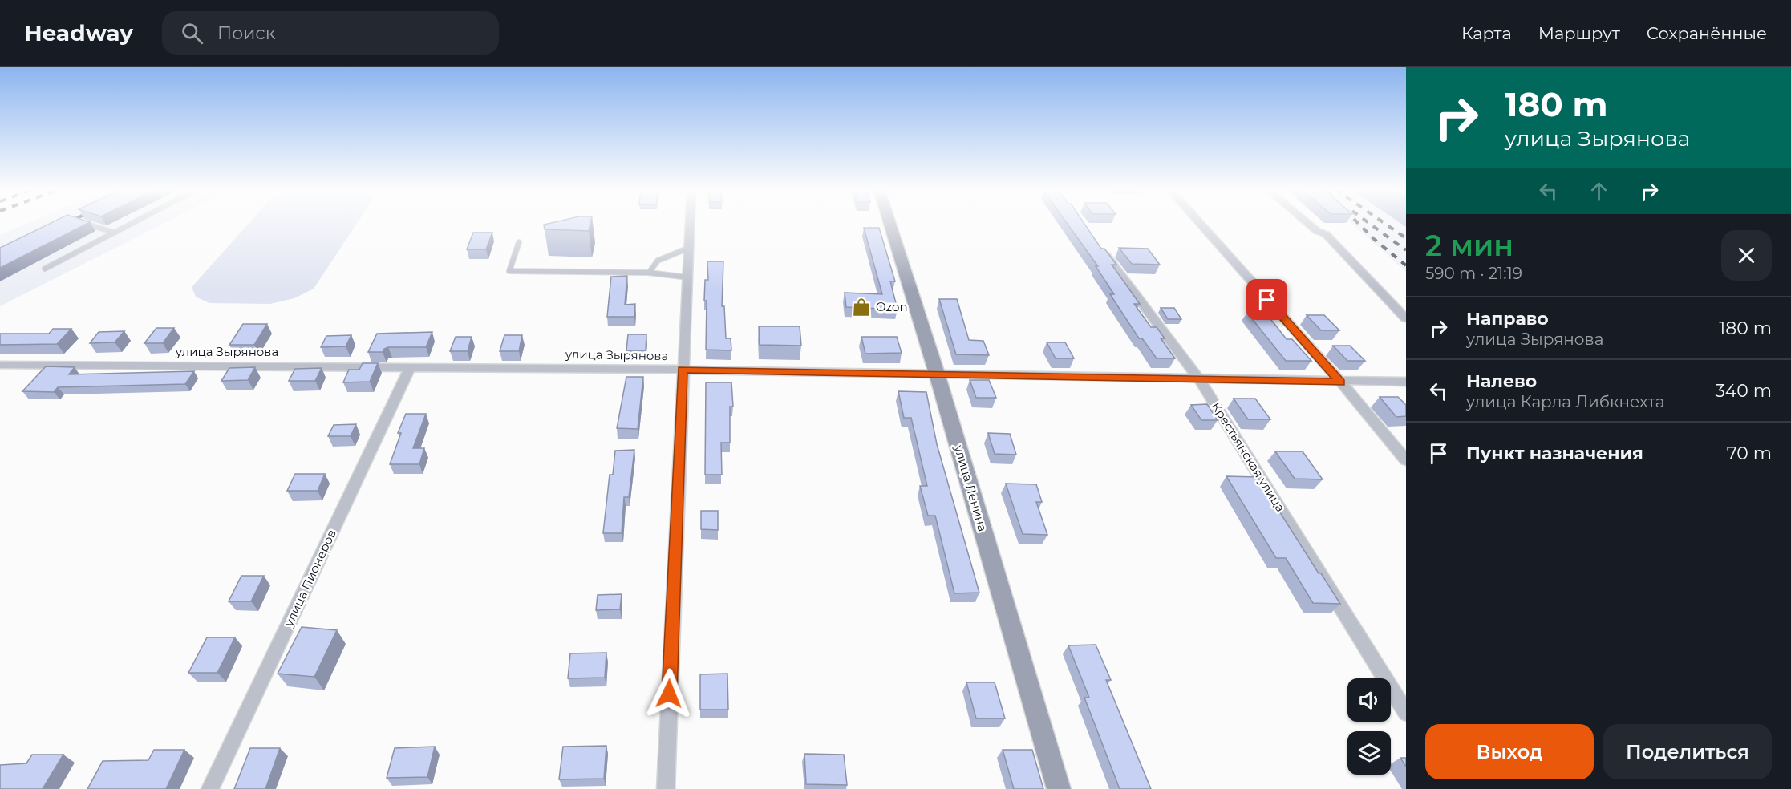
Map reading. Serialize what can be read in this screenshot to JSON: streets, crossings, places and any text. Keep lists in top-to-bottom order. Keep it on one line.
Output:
{"streets":{"main road":["улица Ленина"],"street":["улица Зырянова","Крестьянская улица","улица Пионеров"]},"crossings":[["улица Зырянова","Крестьянская улица"],["улица Зырянова","улица Ленина"],["улица Зырянова","улица Пионеров"]],"places":{"shop":["Ozon"]},"page":{"header":"Headway","search":"Поиск","nav":["Карта","Маршрут","Сохранённые"],"turn":["180 m","улица Зырянова"],"heading":["2 мин","590 m · 21:19"],"list":[{"name":"Направо","note":"улица Зырянова","value":"180 m"},{"name":"Налево","note":"улица Карла Либкнехта","value":"340 m"},{"name":"Пункт назначения","value":"70 m"}],"buttons":["Выход","Поделиться"]}}
